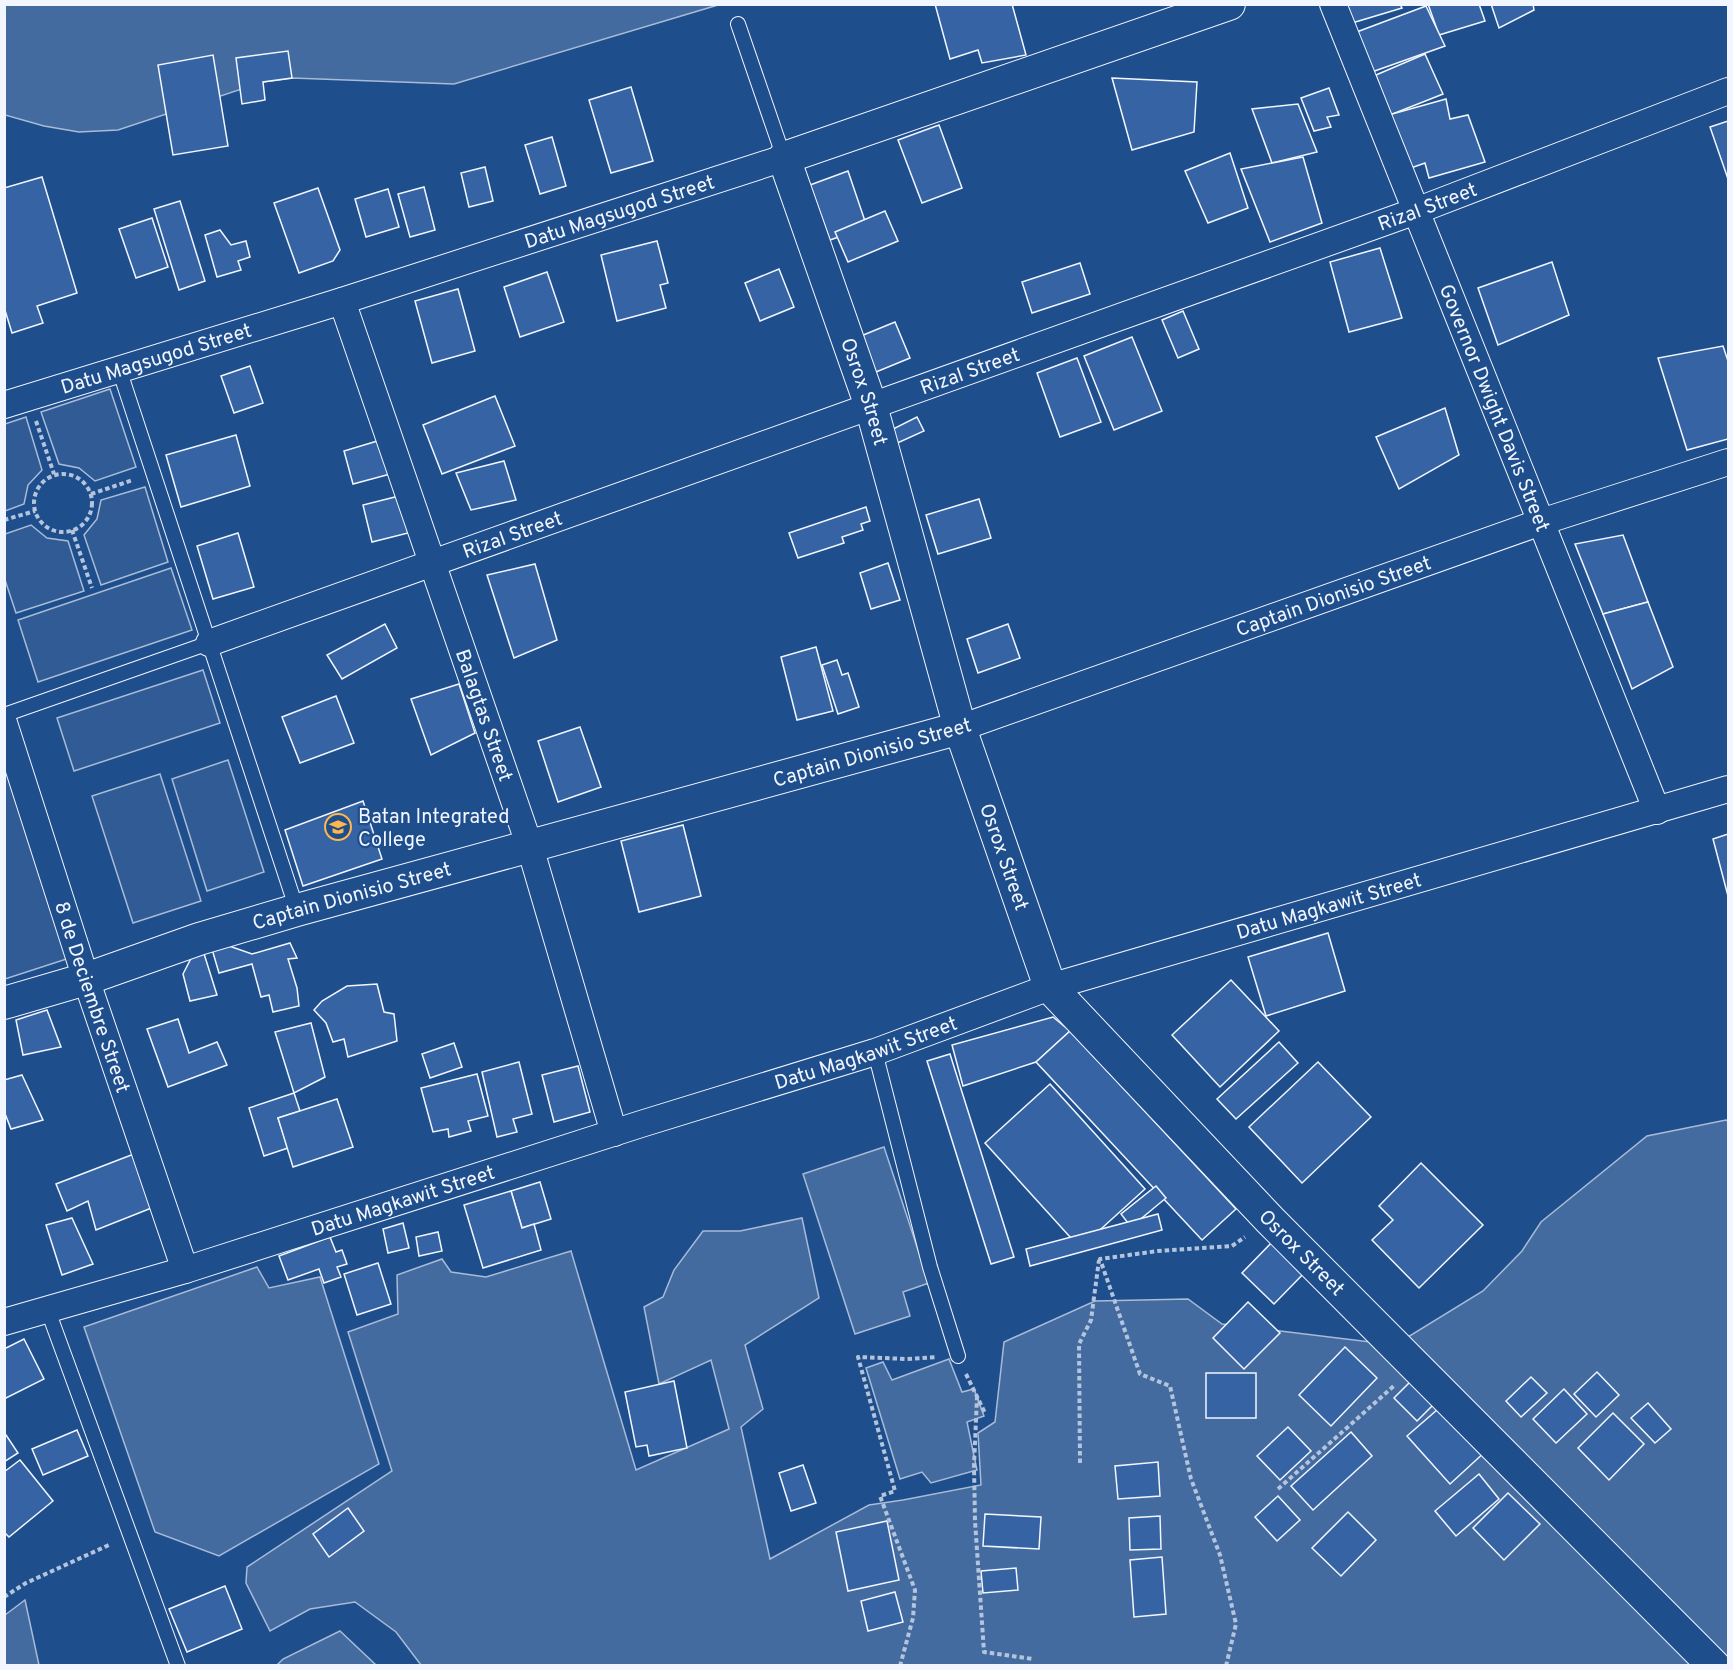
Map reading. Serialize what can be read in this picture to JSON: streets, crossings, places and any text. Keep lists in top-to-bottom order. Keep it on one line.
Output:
{"streets":{"street":["Rizal Street","Datu Magsugod Street","Osrox Street","Governor Dwight Davis Street","Captain Dionisio Street","Balagtas Street","Datu Magkawit Street","8 de Deciembre Street"]},"crossings":[["Rizal Street","Osrox Street"],["Rizal Street","Governor Dwight Davis Street"],["Rizal Street","Balagtas Street"],["Datu Magsugod Street","Osrox Street"],["Datu Magsugod Street","Balagtas Street"],["Osrox Street","Captain Dionisio Street"],["Osrox Street","Datu Magkawit Street"],["Governor Dwight Davis Street","Captain Dionisio Street"],["Governor Dwight Davis Street","Datu Magkawit Street"],["Captain Dionisio Street","Balagtas Street"],["Captain Dionisio Street","8 de Deciembre Street"],["Balagtas Street","Datu Magkawit Street"],["Datu Magkawit Street","8 de Deciembre Street"]],"places":{"school or university":["Batan Integrated College"]}}
